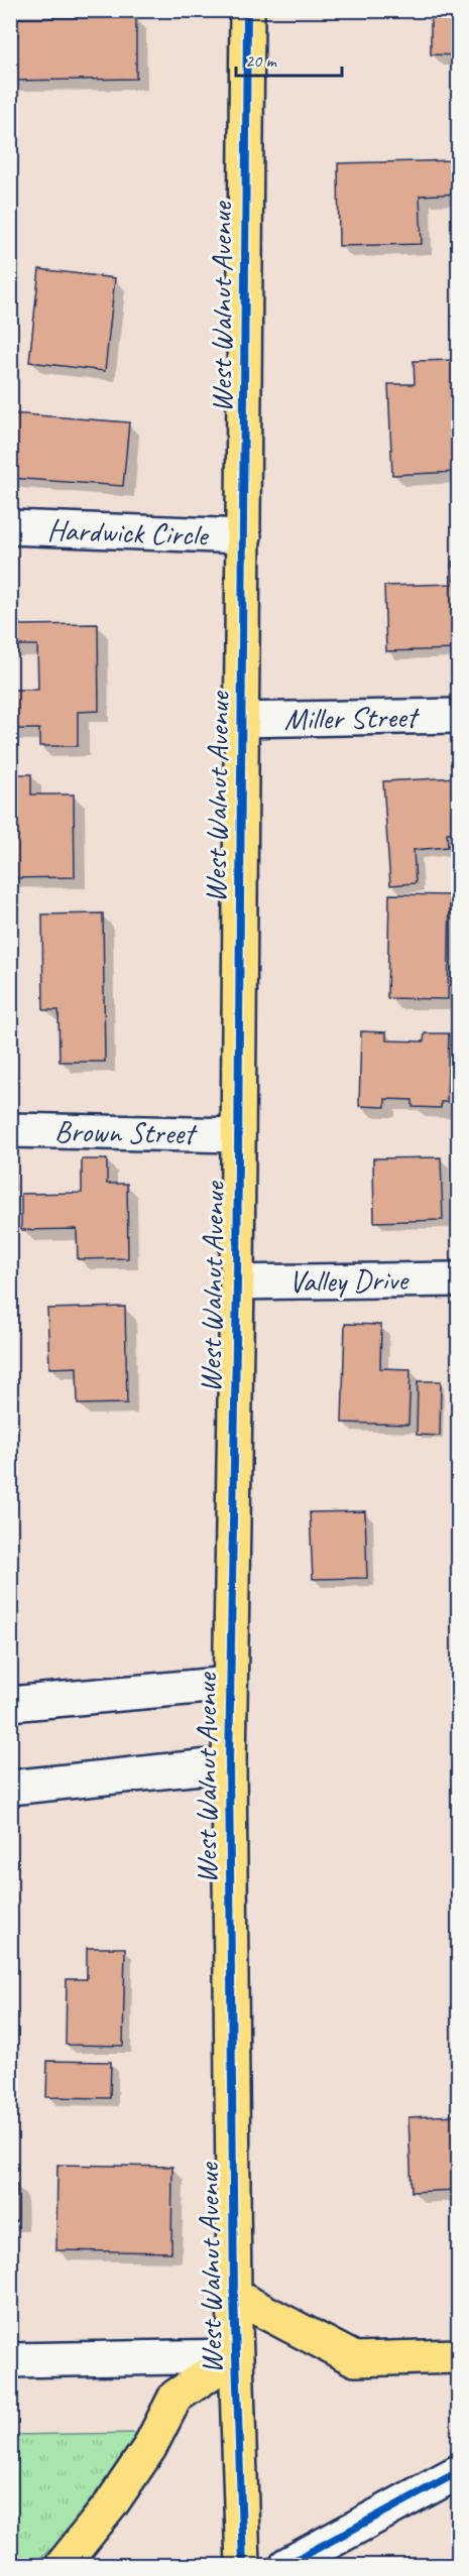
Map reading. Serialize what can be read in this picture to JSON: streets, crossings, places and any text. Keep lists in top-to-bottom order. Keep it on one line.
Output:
{"streets":{"main road":["West Walnut Avenue"],"street":["Hardwick Circle","Miller Street","Brown Street","Valley Drive"]},"crossings":[["West Walnut Avenue","Hardwick Circle"],["West Walnut Avenue","Miller Street"],["West Walnut Avenue","Brown Street"],["West Walnut Avenue","Valley Drive"]],"scale_bar":"20 m"}
